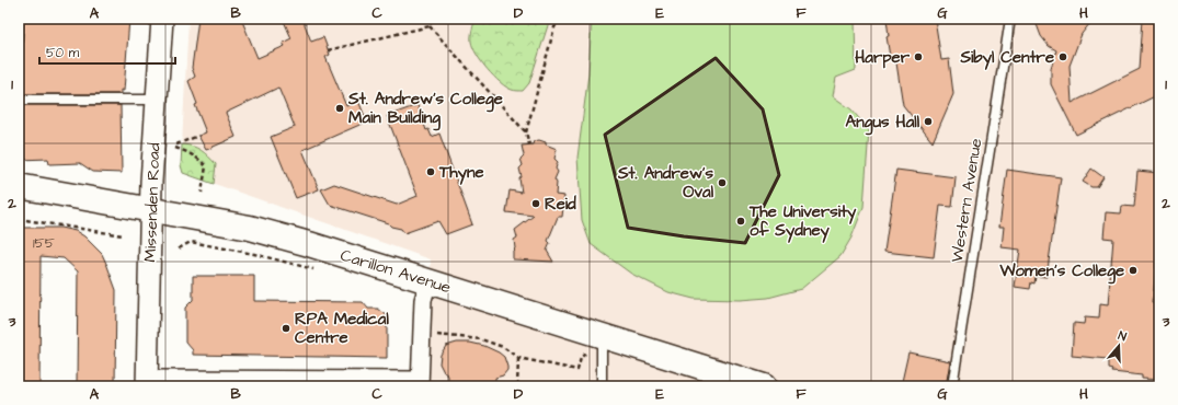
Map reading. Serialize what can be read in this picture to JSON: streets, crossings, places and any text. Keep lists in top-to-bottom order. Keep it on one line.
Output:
{"streets":{"main road":["Carillon Avenue"],"street":["Missenden Road"],"lane":["Western Avenue"]},"crossings":[["Missenden Road","Carillon Avenue"]],"places":["Harper","Sibyl Centre","St. Andrew's College Main Building","Angus Hall","Thyne","St. Andrew's Oval","Reid","The University of Sydney","Women's College","RPA Medical Centre"],"house_numbers":["155"],"scale_bar":"50 m","north":"top","grid":{"columns":["A","B","C","D","E","F","G","H"],"rows":["1","2","3"]}}
